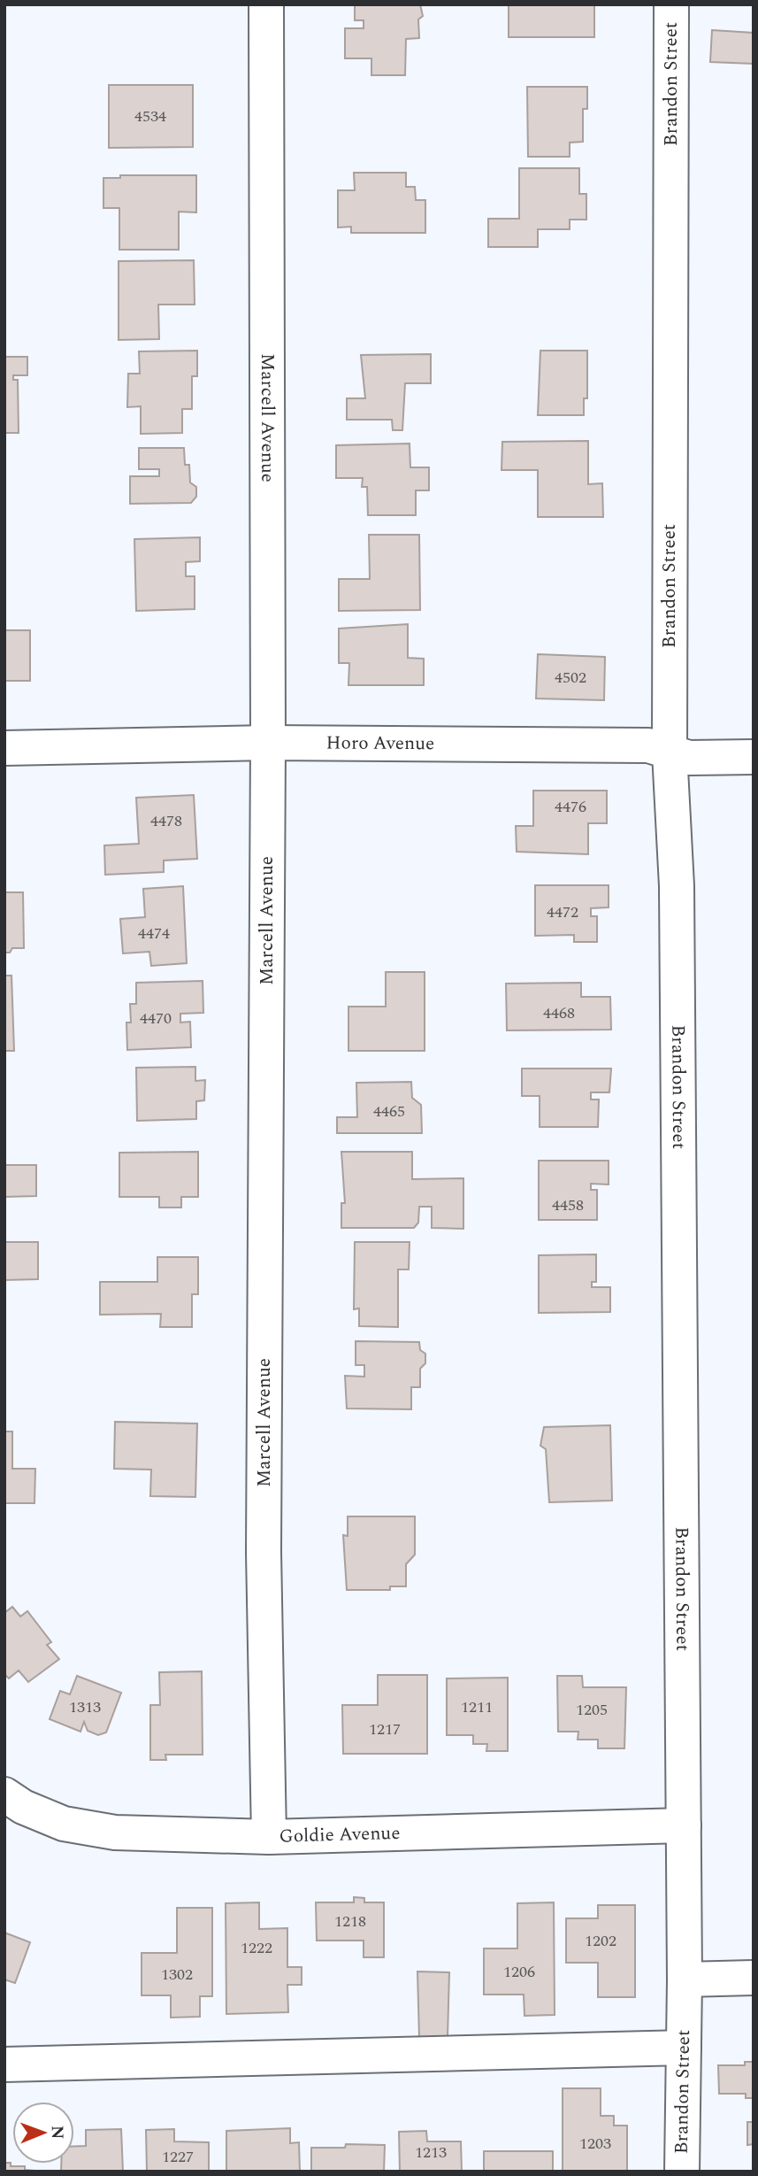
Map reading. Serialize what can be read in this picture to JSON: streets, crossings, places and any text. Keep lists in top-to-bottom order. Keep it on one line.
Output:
{"streets":{"street":["Brandon Street","Marcell Avenue","Horo Avenue","Goldie Avenue"]},"crossings":[["Brandon Street","Horo Avenue"],["Brandon Street","Goldie Avenue"],["Marcell Avenue","Horo Avenue"],["Marcell Avenue","Goldie Avenue"]],"house_numbers":["4534","4502","4476","4478","4472","4474","4468","4470","4465","4458","1313","1211","1205","1217","1218","1202","1222","1206","1302","1203","1213","1227"],"north":"right"}
